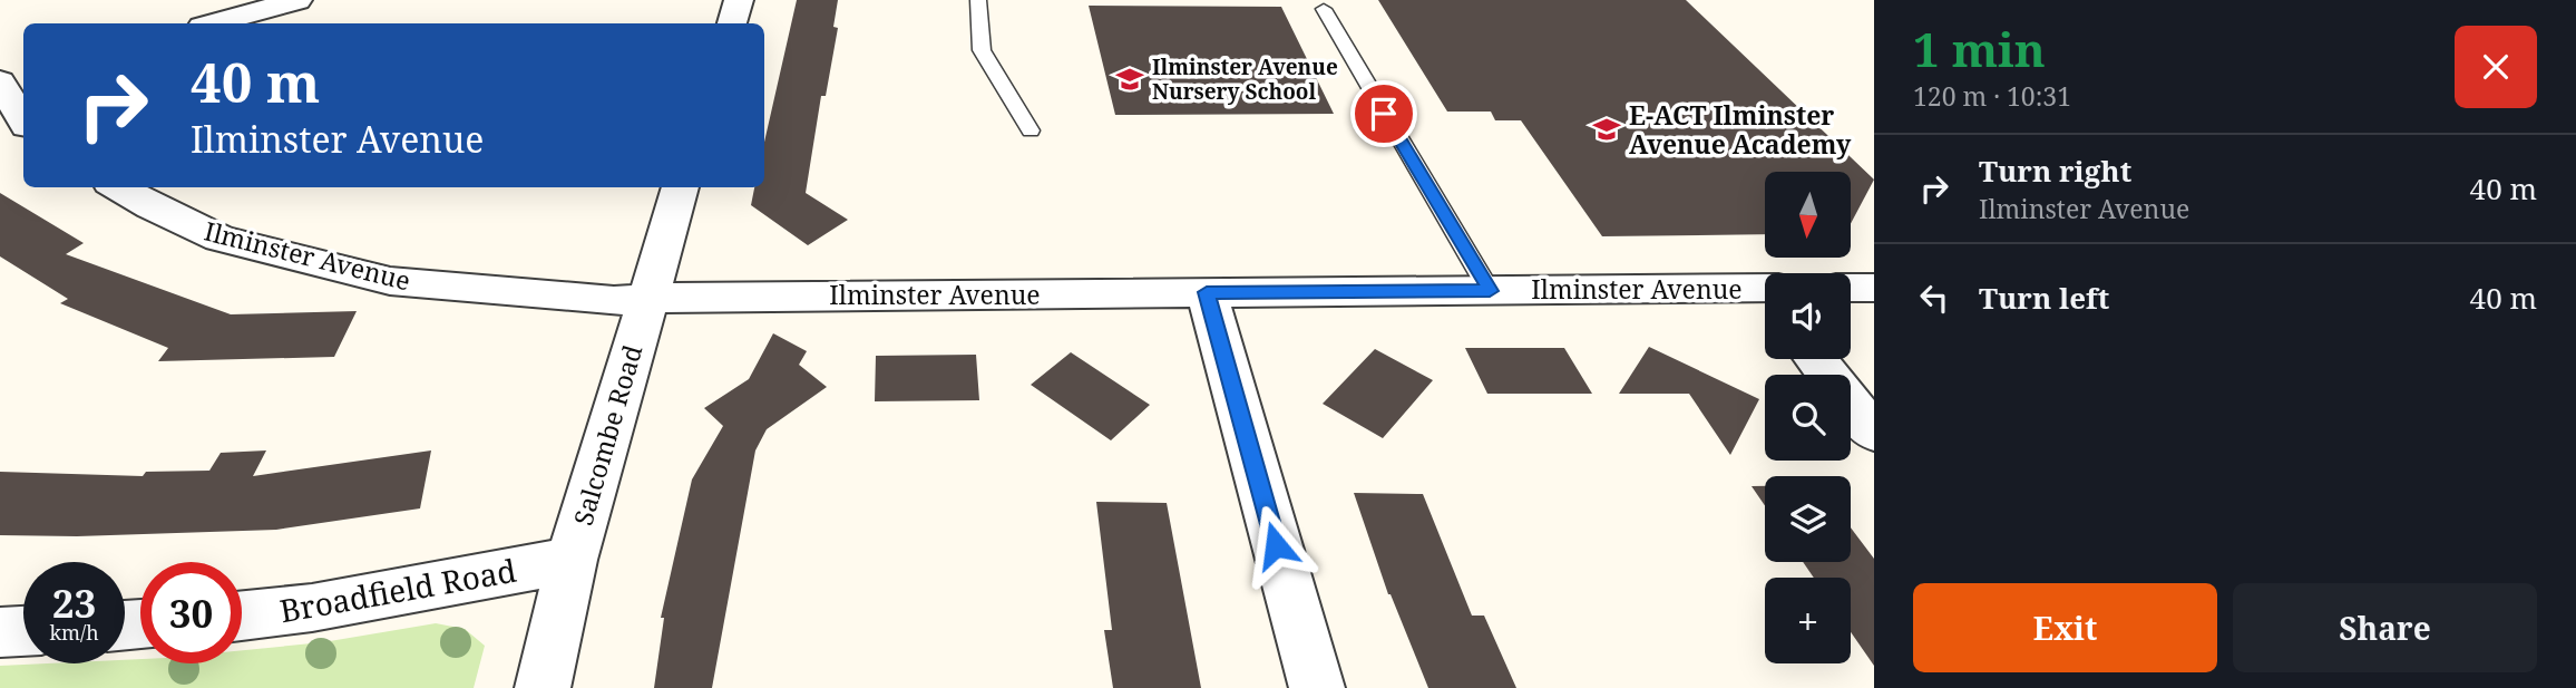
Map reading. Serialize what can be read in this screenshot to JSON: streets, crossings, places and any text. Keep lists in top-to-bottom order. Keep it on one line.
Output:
{"streets":{"street":["Ilminster Avenue","Salcombe Road","Broadfield Road"]},"crossings":[["Ilminster Avenue","Salcombe Road"],["Salcombe Road","Broadfield Road"]],"places":{"school or university":["Ilminster Avenue Nursery School","E-ACT Ilminster Avenue Academy"]},"north":"bottom","page":{"heading":["1 min","120 m · 10:31"],"turn":["40 m","Ilminster Avenue"],"list":[{"name":"Turn right","note":"Ilminster Avenue","value":"40 m"},{"name":"Turn left","value":"40 m"}],"map_buttons":"+","speed":"23 km/h","limit":"30","buttons":["Exit","Share"]}}
